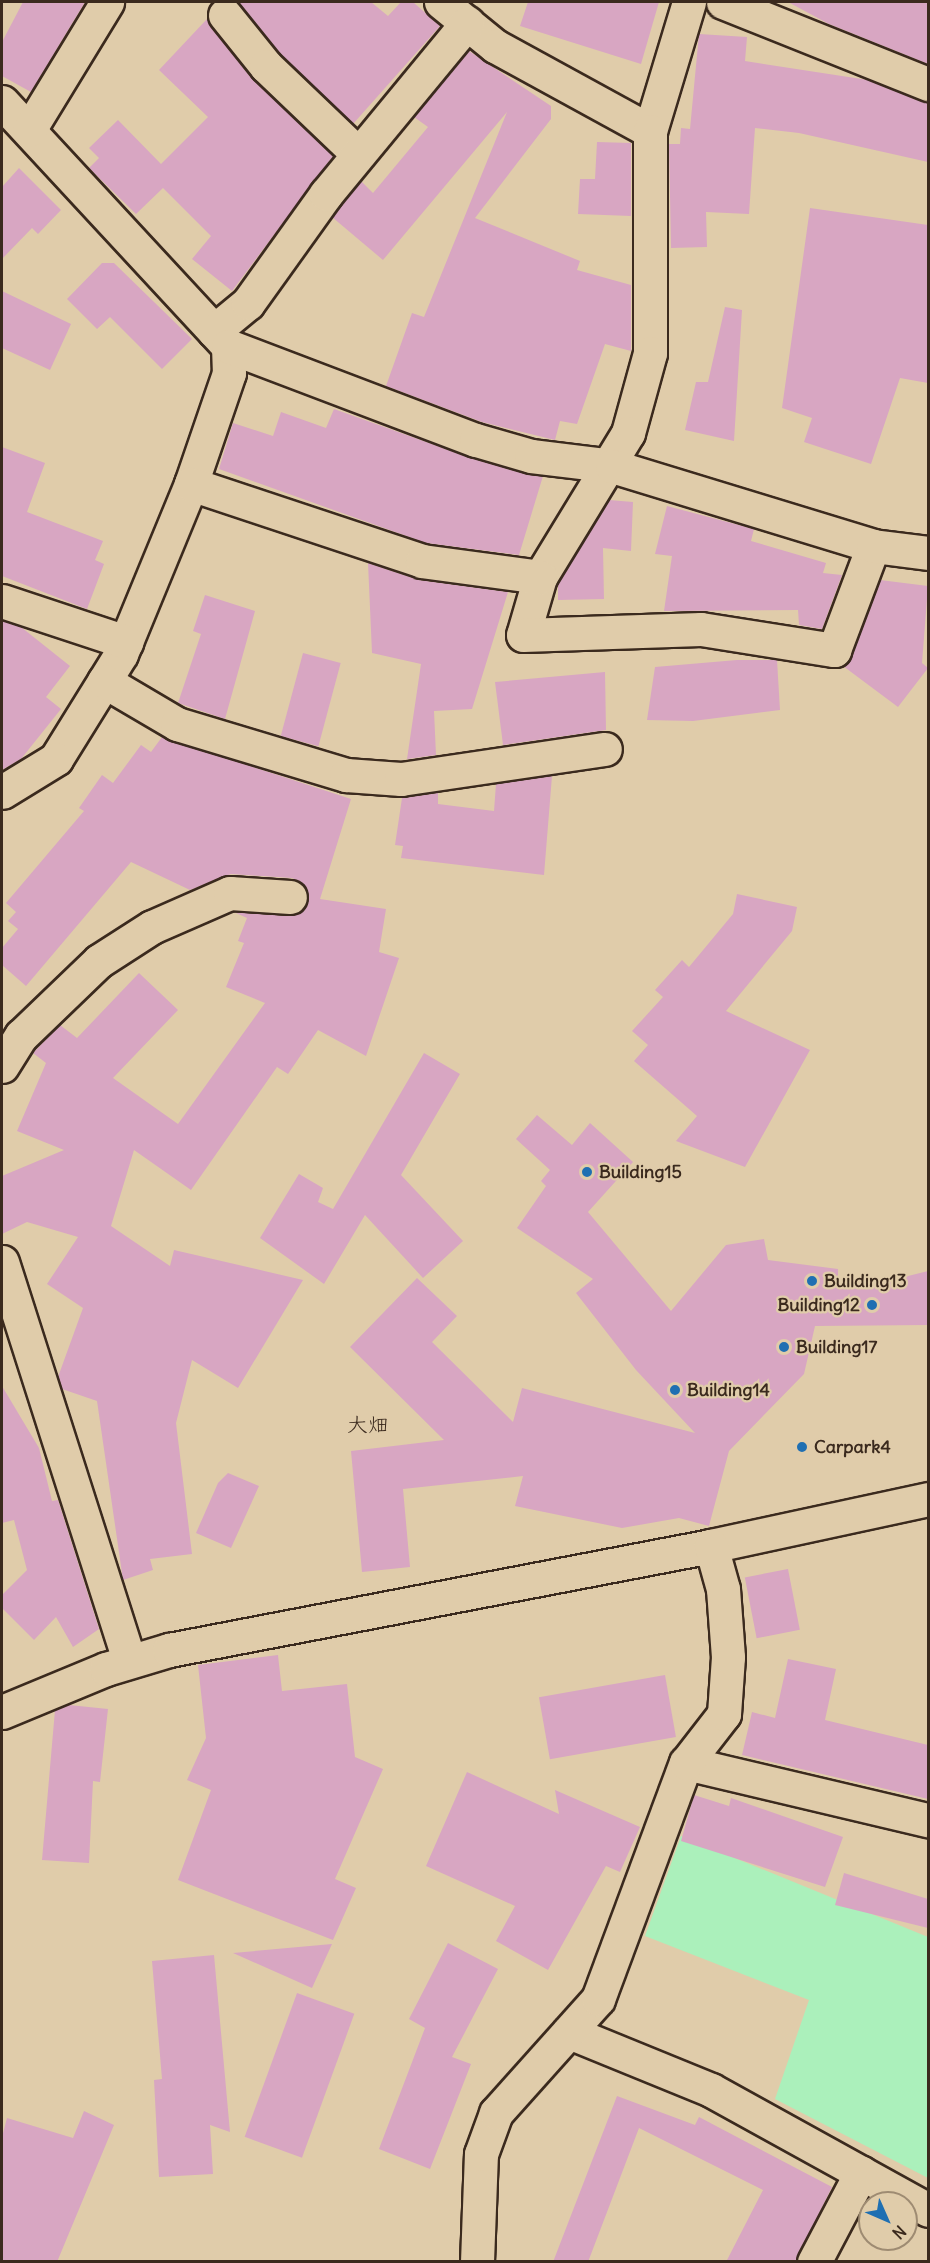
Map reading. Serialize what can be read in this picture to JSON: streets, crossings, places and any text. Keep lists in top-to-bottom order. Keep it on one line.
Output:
{"districts":["大畑"],"places":["Building15","Building13","Building12","Building17","Building14","Carpark4"],"north":"bottom right"}
